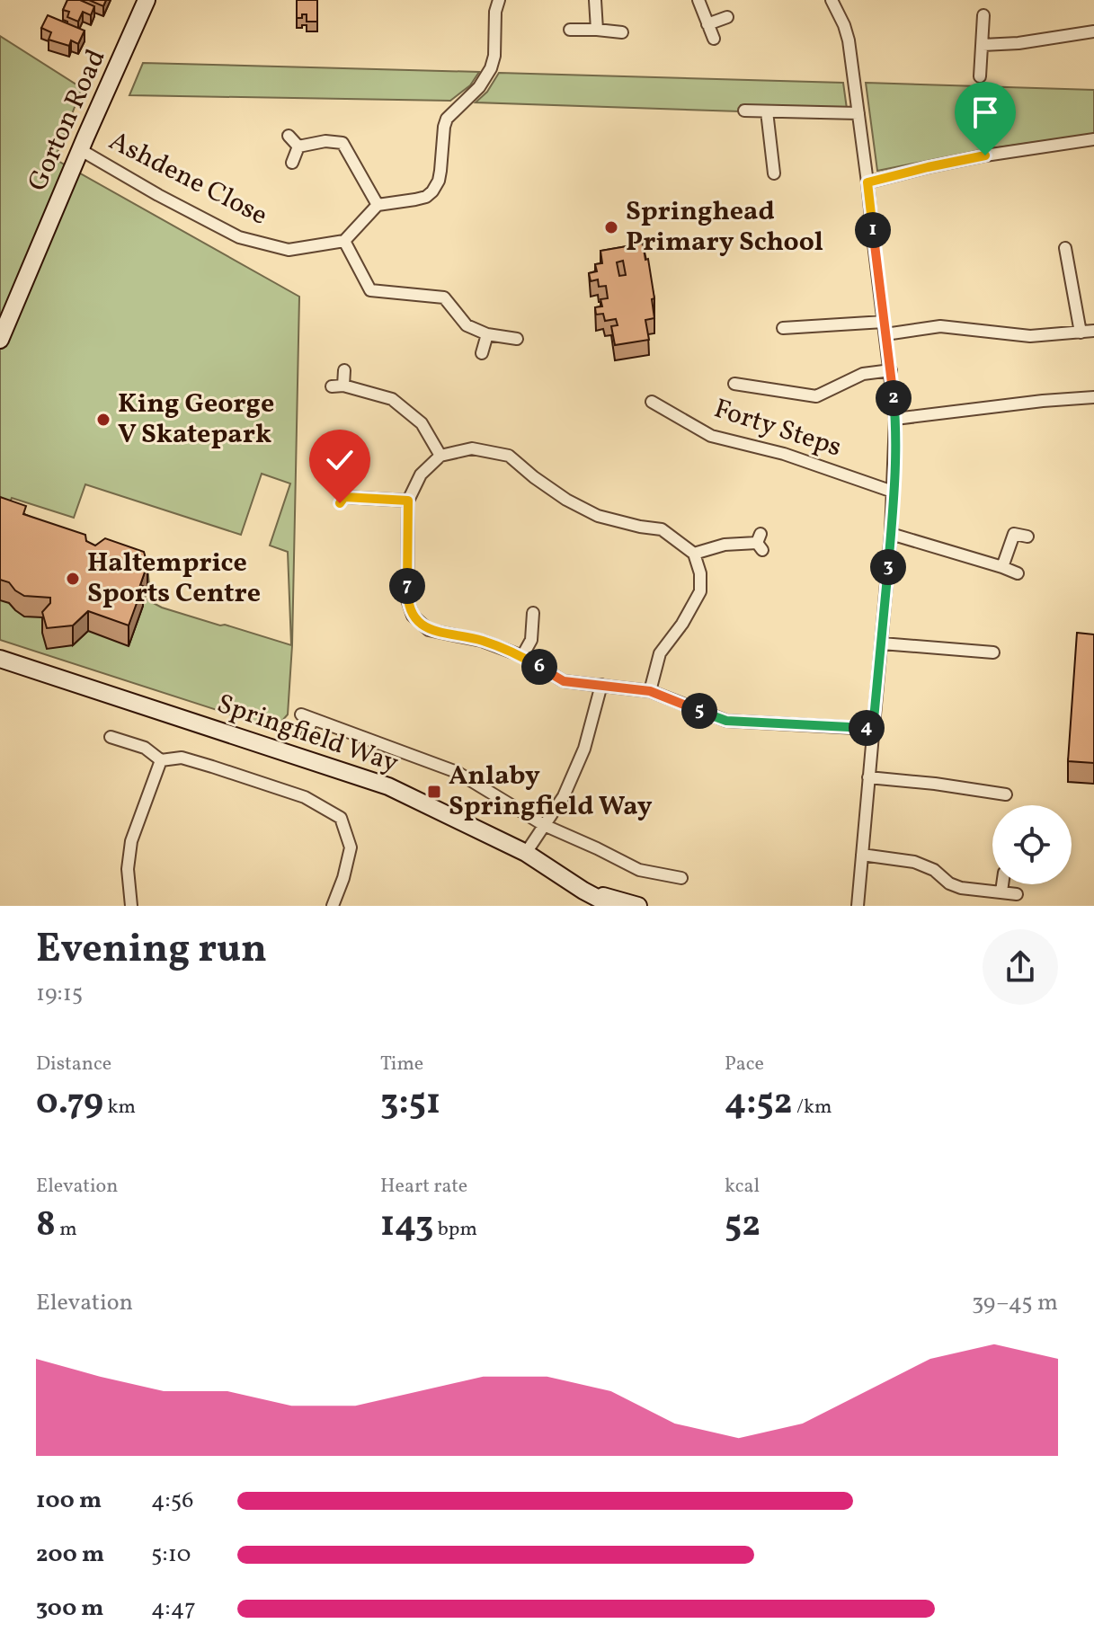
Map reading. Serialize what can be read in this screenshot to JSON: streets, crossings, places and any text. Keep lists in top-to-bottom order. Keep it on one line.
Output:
{"streets":{"main road":["Gorton Road","Springfield Way"],"street":["Ashdene Close","Forty Steps"]},"crossings":[["Gorton Road","Ashdene Close"]],"places":{"other":["Springhead Primary School","King George V Skatepark","Haltemprice Sports Centre"],"transit":["Anlaby Springfield Way"]},"page":{"pins":["1","2","3","7","6","5","4"],"heading":["Evening run","19:15"],"stats":[["Distance","0.79 km"],["Time","3:51"],["Pace","4:52 /km"],["Elevation","8 m"],["Heart rate","143 bpm"],["kcal","52"]],"chart":["Elevation","39–45 m"],"list":[{"name":"100 m","note":"4:56"},{"name":"200 m","note":"5:10"},{"name":"300 m","note":"4:47"}]}}
